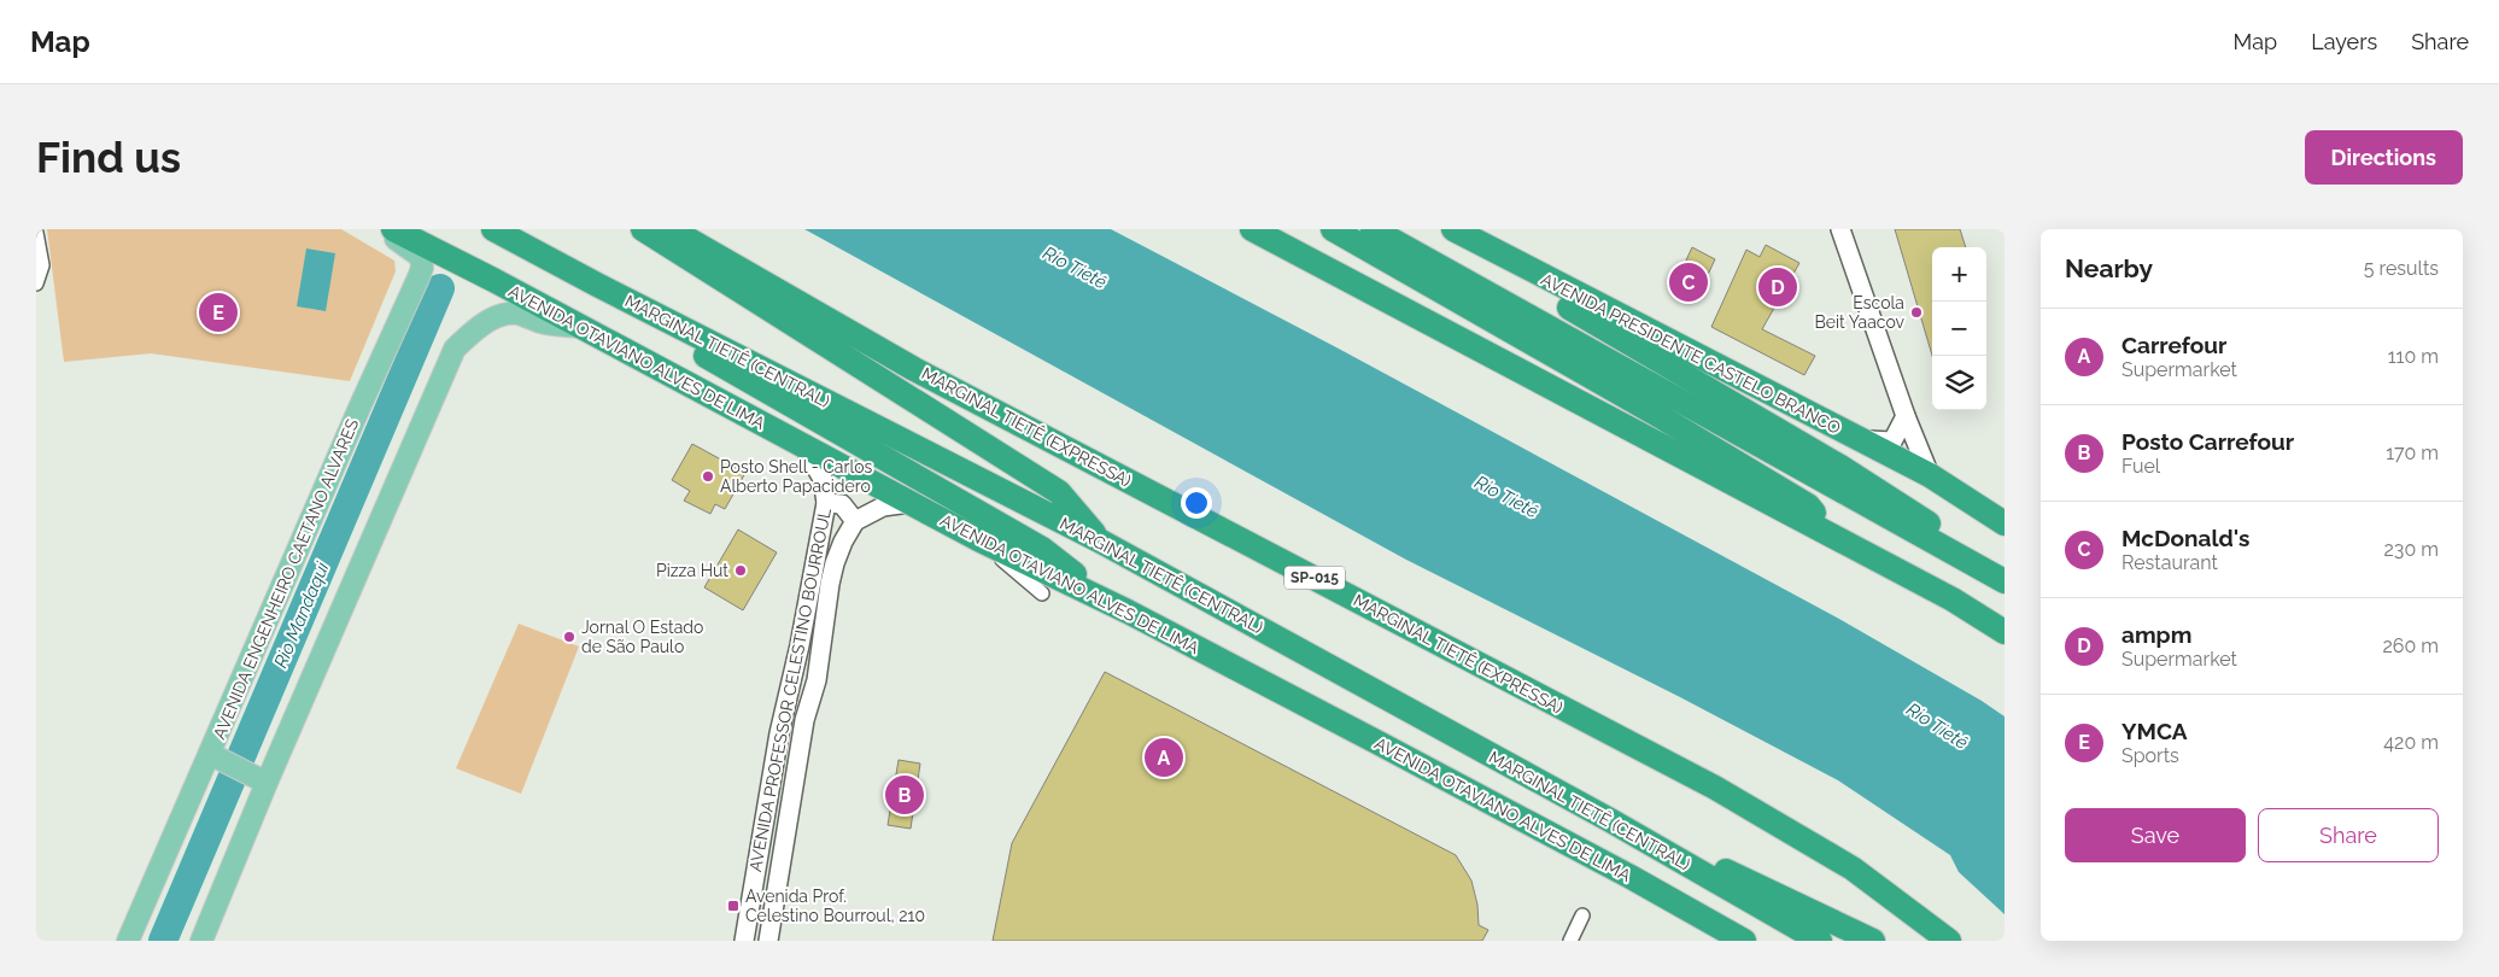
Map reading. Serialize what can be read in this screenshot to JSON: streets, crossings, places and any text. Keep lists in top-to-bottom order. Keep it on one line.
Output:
{"streets":{"highway":["MARGINAL TIETÊ (CENTRAL)","AVENIDA PRESIDENTE CASTELO BRANCO","AVENIDA OTAVIANO ALVES DE LIMA","MARGINAL TIETÊ (EXPRESSA)","SP-015"],"main road":["AVENIDA ENGENHEIRO CAETANO ALVARES","AVENIDA PROFESSOR CELESTINO BOURROUL"]},"crossings":[["AVENIDA OTAVIANO ALVES DE LIMA","AVENIDA PROFESSOR CELESTINO BOURROUL"]],"water":["Rio Tietê","Rio Mandaqui"],"places":{"other":["Escola Beit Yaacov","Posto Shell - Carlos Alberto Papacidero","Pizza Hut","Jornal O Estado de São Paulo"],"transit":["Avenida Prof. Celestino Bourroul, 210"]},"page":{"header":"Map","nav":["Map","Layers","Share"],"buttons":["Directions",["Save","Share"]],"title":"Find us","heading":["Nearby","5 results"],"map_buttons":["+","−"],"pins":["C","D","E","A","B"],"list":[{"mark":"A","name":"Carrefour","note":"Supermarket","value":"110 m"},{"mark":"B","name":"Posto Carrefour","note":"Fuel","value":"170 m"},{"mark":"C","name":"McDonald's","note":"Restaurant","value":"230 m"},{"mark":"D","name":"ampm","note":"Supermarket","value":"260 m"},{"mark":"E","name":"YMCA","note":"Sports","value":"420 m"}]}}
